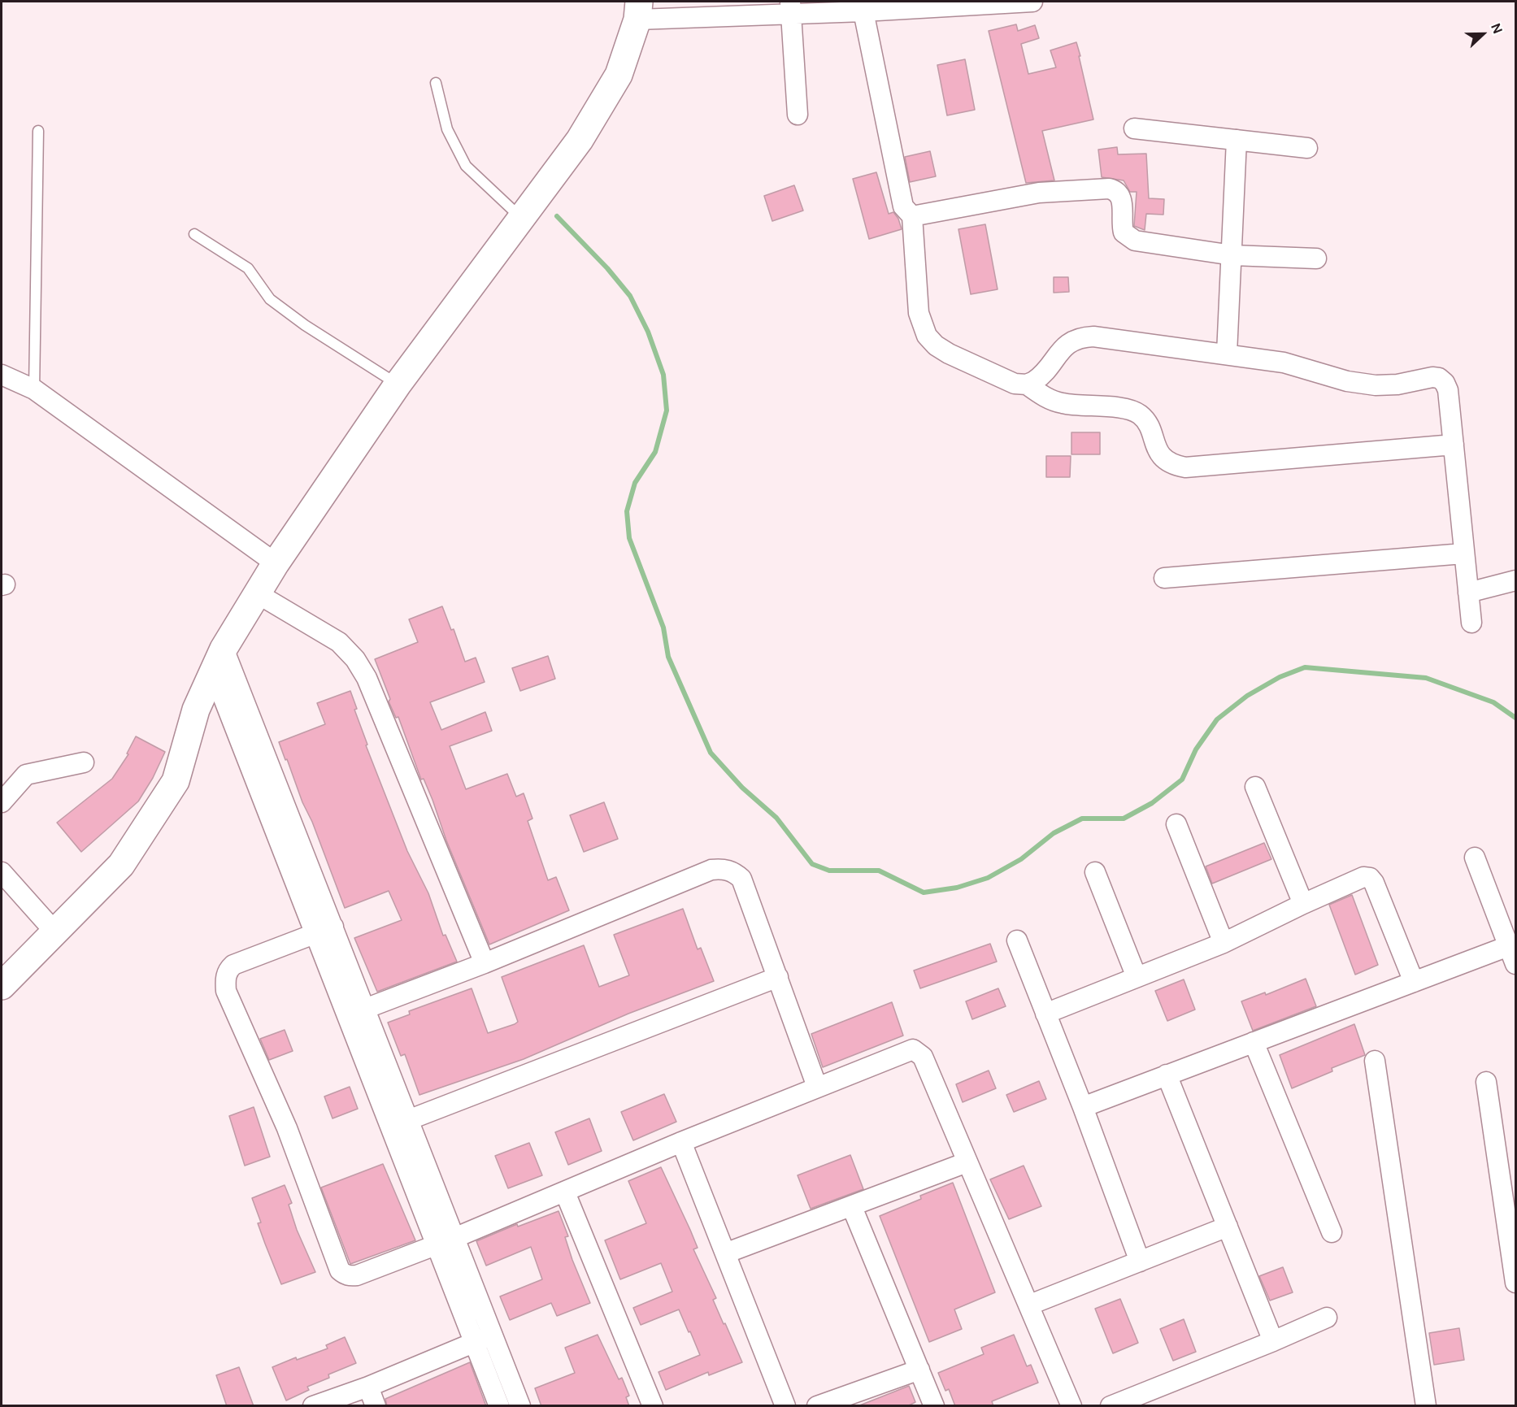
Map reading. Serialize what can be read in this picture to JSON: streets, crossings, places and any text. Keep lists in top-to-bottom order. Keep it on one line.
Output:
{"north":"right"}
